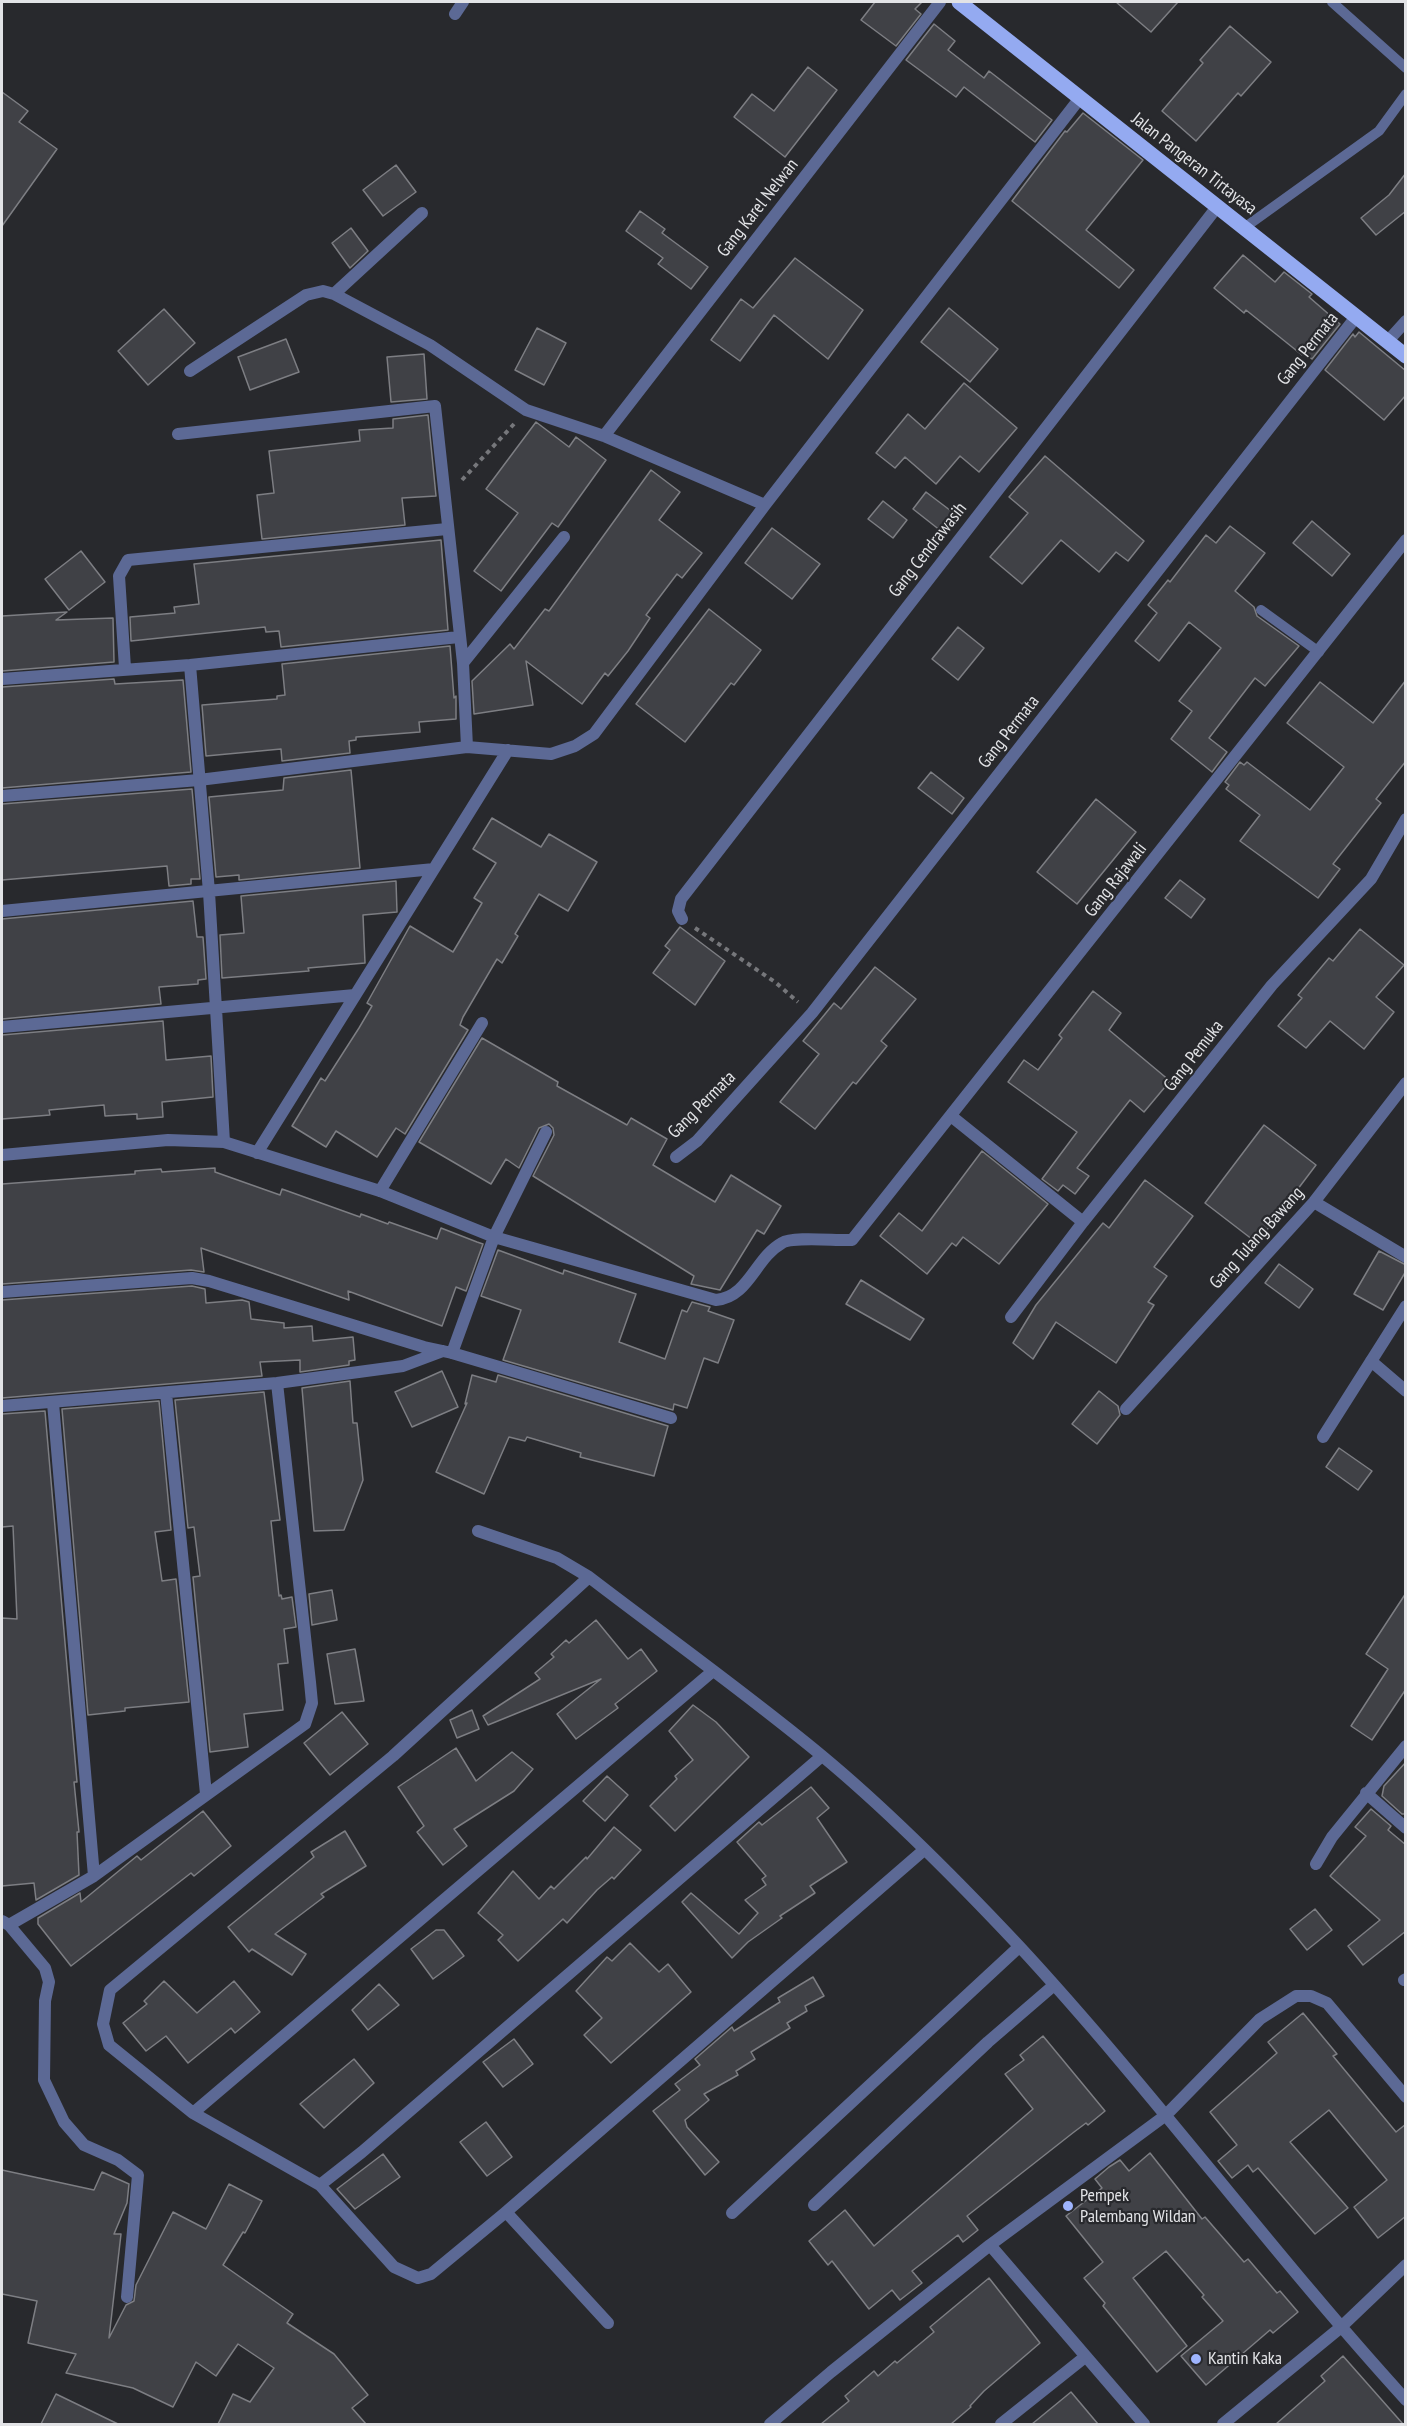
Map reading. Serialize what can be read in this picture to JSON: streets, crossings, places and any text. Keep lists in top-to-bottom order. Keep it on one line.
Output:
{"streets":{"main road":["Jalan Pangeran Tirtayasa"],"street":["Gang Karel Nelwan","Gang Permata","Gang Cendrawasih","Gang Rajawali","Gang Pemuka","Gang Tulang Bawang"]},"crossings":[["Jalan Pangeran Tirtayasa","Gang Permata"],["Jalan Pangeran Tirtayasa","Gang Cendrawasih"]],"places":["Pempek Palembang Wildan","Kantin Kaka"]}
